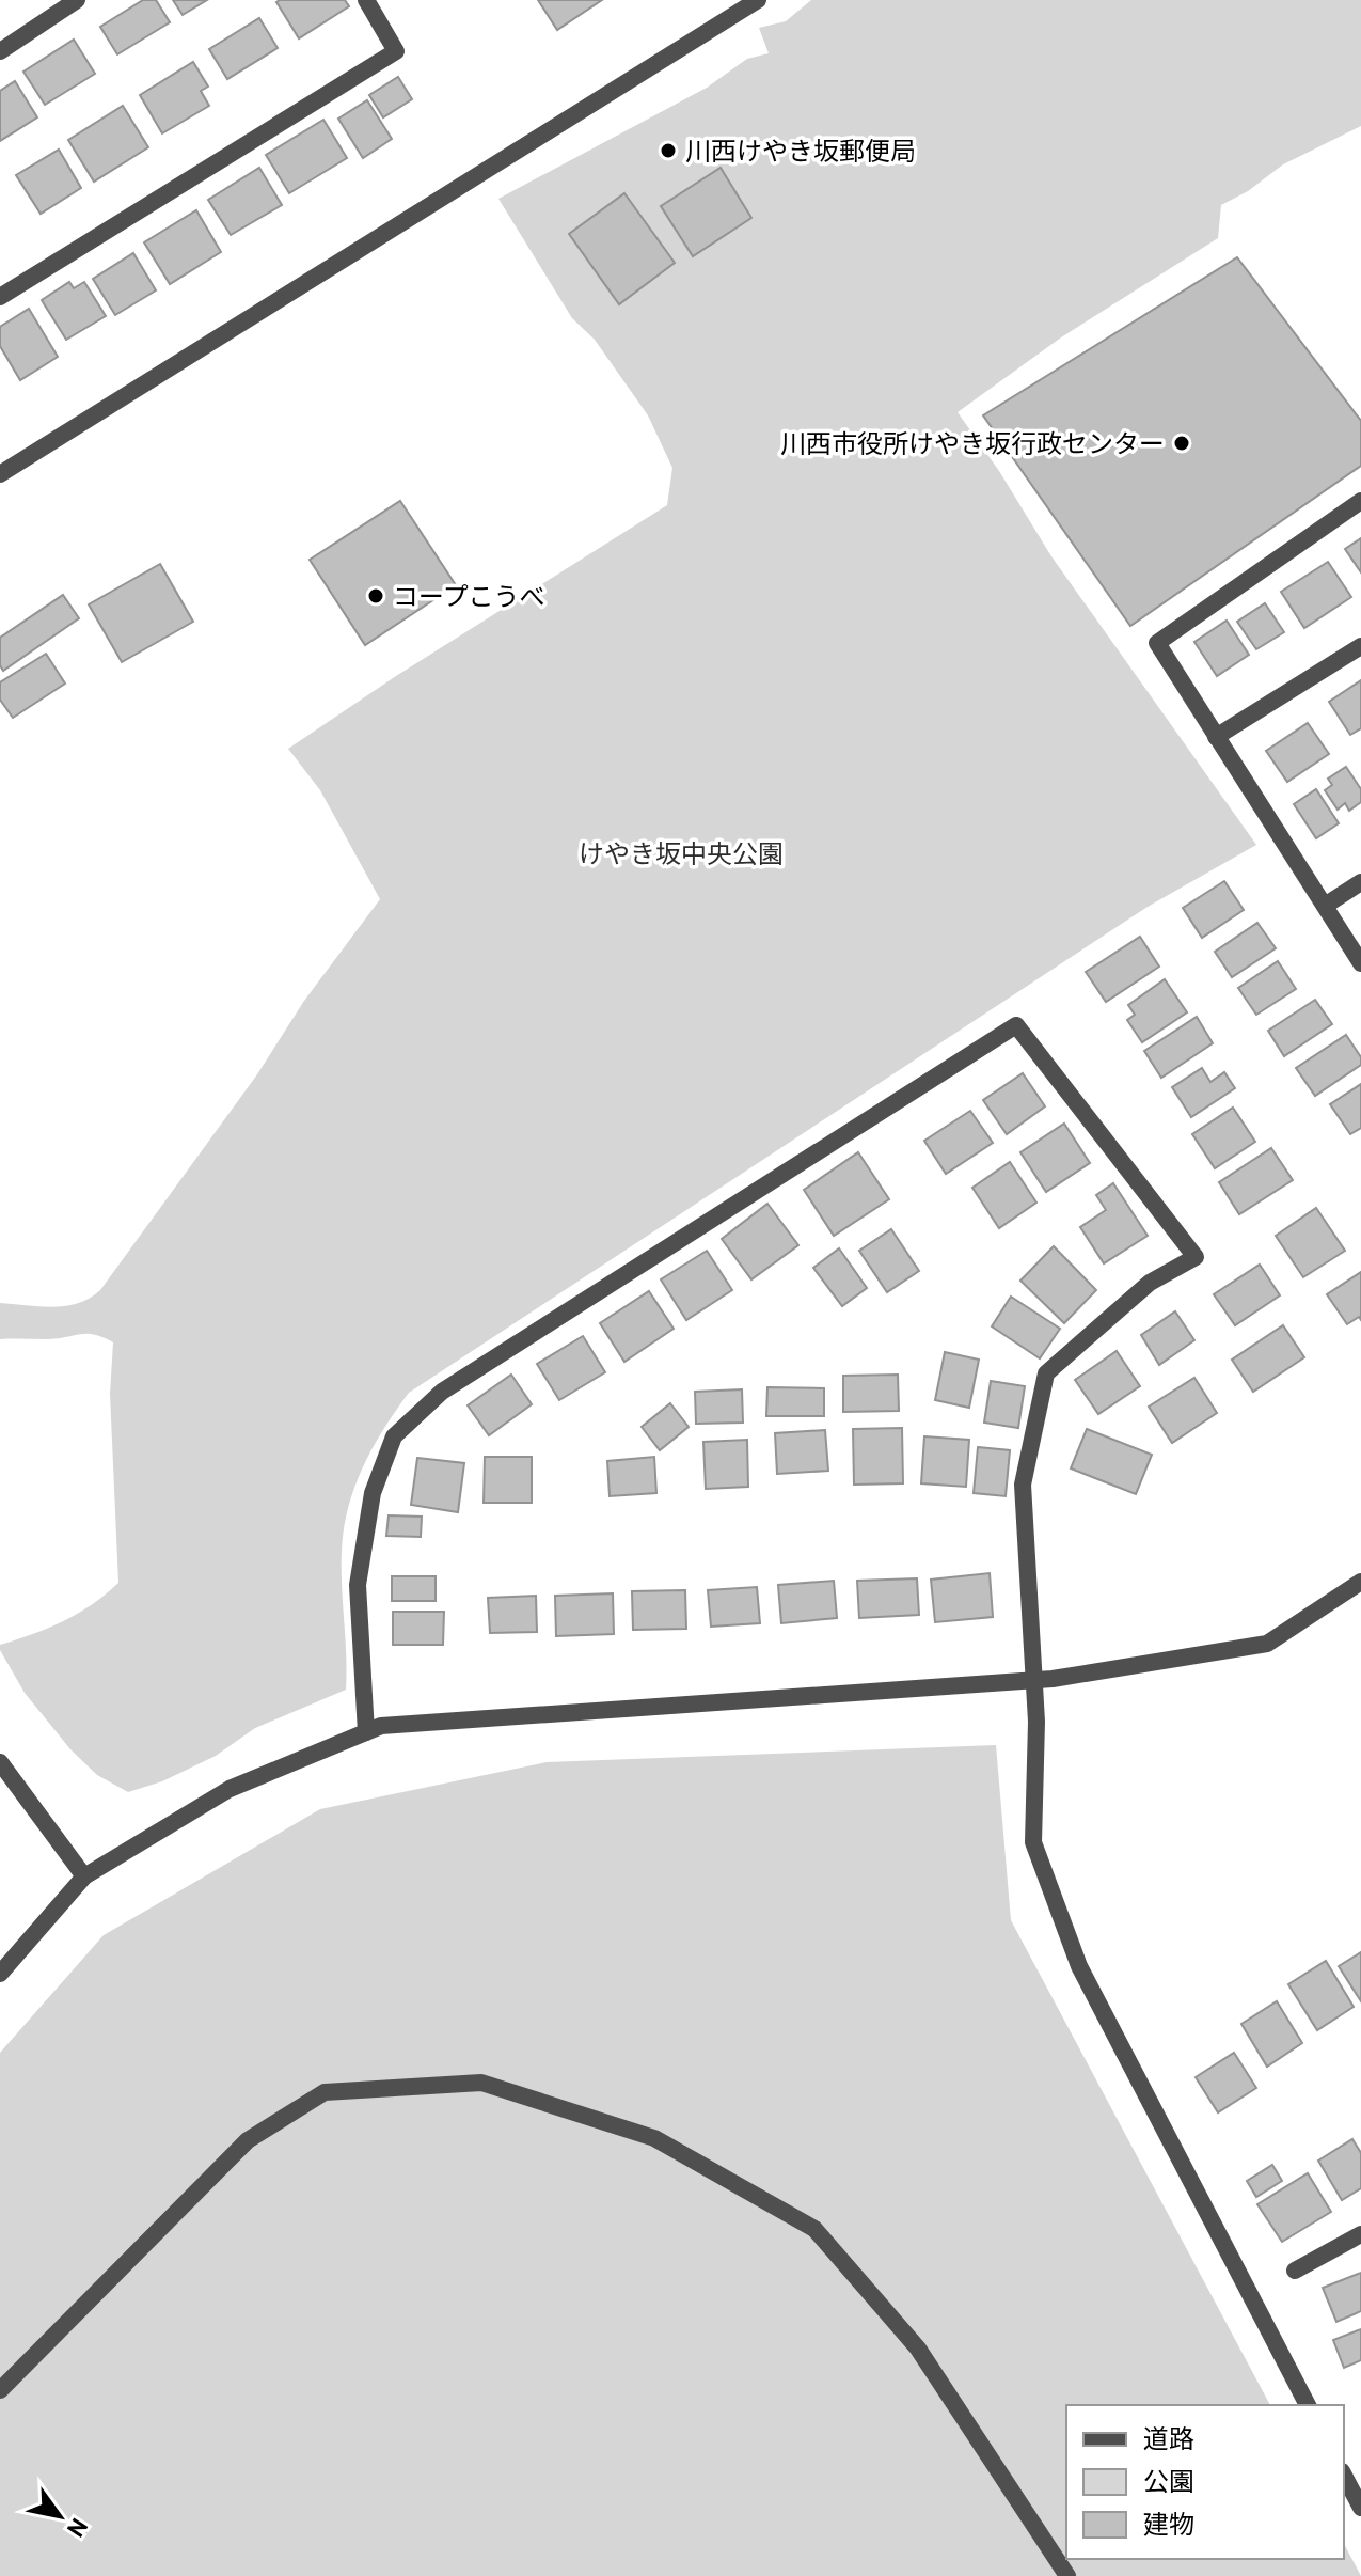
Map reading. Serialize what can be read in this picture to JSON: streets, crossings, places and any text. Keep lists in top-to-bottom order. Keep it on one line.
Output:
{"parks":["けやき坂中央公園"],"places":["川西けやき坂郵便局","川西市役所けやき坂行政センター","コープこうべ"],"legend":["道路","公園","建物"],"north":"bottom right"}
